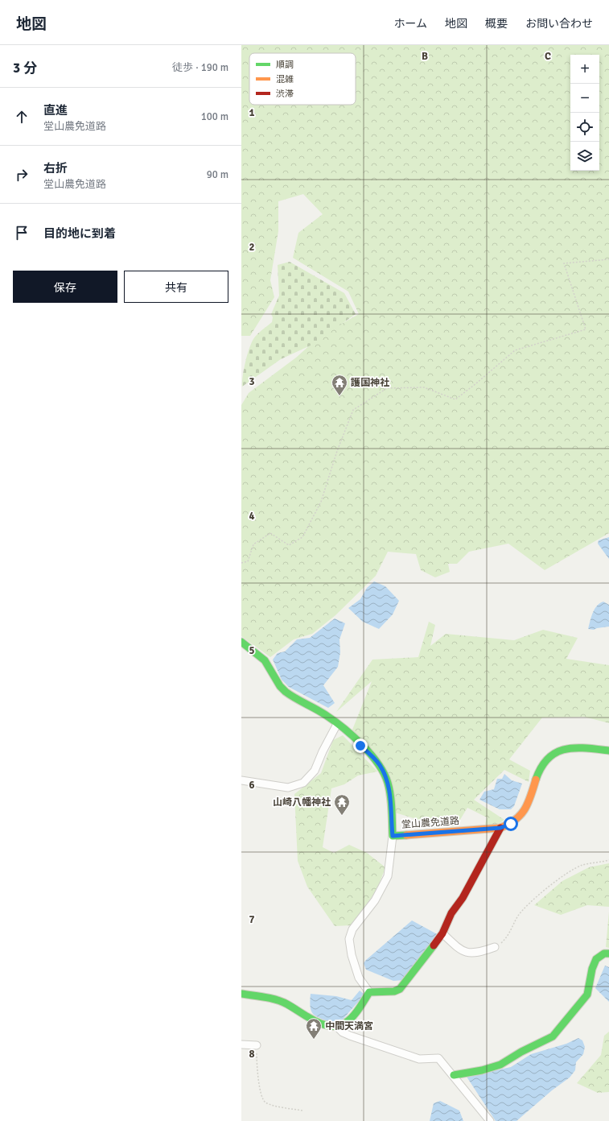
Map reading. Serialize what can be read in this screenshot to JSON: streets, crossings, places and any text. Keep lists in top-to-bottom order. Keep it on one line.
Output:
{"streets":{"street":["堂山農免道路"]},"places":{"temple":["護国神社","山崎八幡神社","中間天満宮"]},"legend":["順調","混雑","渋滞"],"page":{"header":"地図","nav":["ホーム","地図","概要","お問い合わせ"],"heading":["3 分","徒歩 · 190 m"],"map_buttons":["+","−"],"list":[["直進","堂山農免道路","100 m"],["右折","堂山農免道路","90 m"],"目的地に到着"],"buttons":["保存","共有"]},"grid":{"columns":["B","C"],"rows":["1","2","3","4","5","6","7","8"]}}
